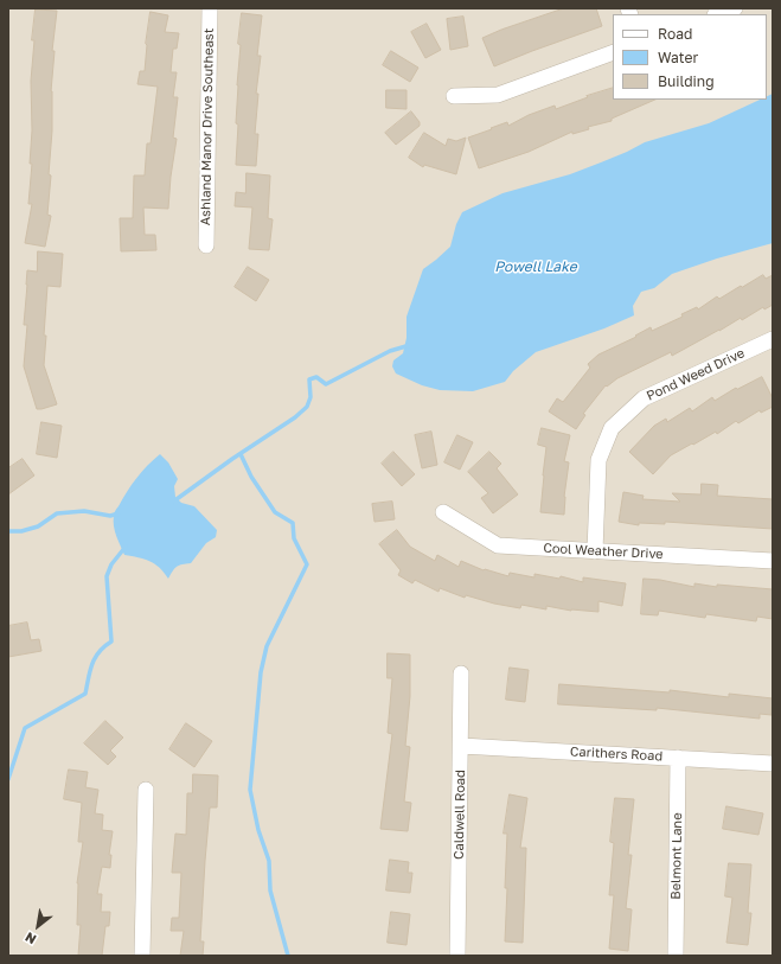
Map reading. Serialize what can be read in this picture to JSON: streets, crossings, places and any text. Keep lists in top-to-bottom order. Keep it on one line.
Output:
{"streets":{"street":["Ashland Manor Drive Southeast","Pond Weed Drive","Cool Weather Drive","Carithers Road","Caldwell Road","Belmont Lane"]},"crossings":[["Pond Weed Drive","Cool Weather Drive"],["Carithers Road","Caldwell Road"],["Carithers Road","Belmont Lane"]],"water":["Powell Lake"],"legend":["Road","Water","Building"],"north":"bottom left"}
